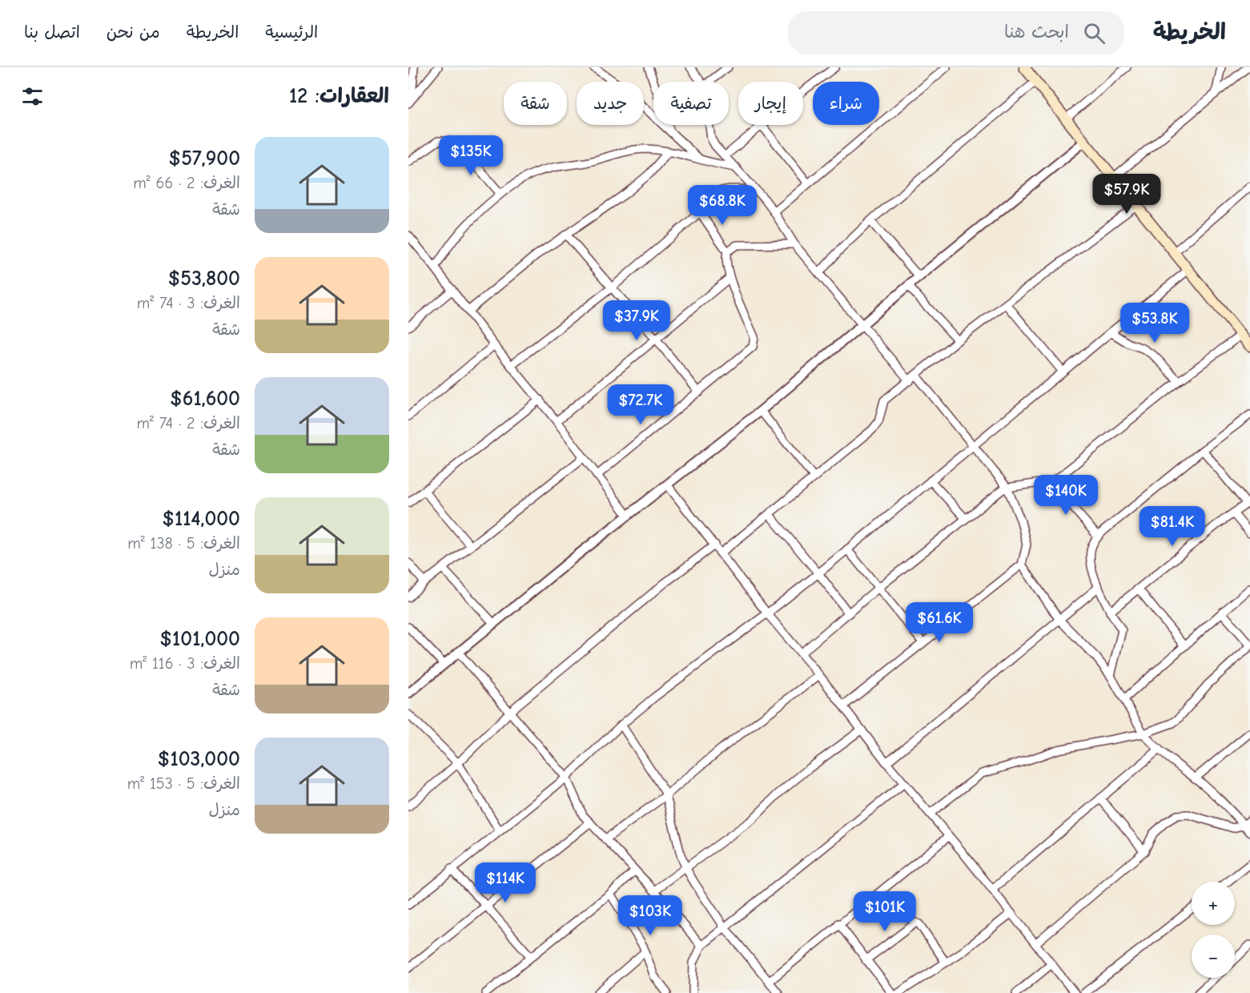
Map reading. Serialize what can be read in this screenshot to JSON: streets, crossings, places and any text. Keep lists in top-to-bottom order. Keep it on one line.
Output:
{"page":{"header":"الخريطة","search":"ابحث هنا","nav":["الرئيسية","الخريطة","من نحن","اتصل بنا"],"heading":"العقارات: 12","chip":["شراء","إيجار","تصفية","جديد","شقة"],"list":[{"name":"$57,900","note":"الغرف: 2 · 66 m² · شقة"},{"name":"$53,800","note":"الغرف: 3 · 74 m² · شقة"},{"name":"$61,600","note":"الغرف: 2 · 74 m² · شقة"},{"name":"$114,000","note":"الغرف: 5 · 138 m² · منزل"},{"name":"$101,000","note":"الغرف: 3 · 116 m² · شقة"},{"name":"$103,000","note":"الغرف: 5 · 153 m² · منزل"}],"price":["$135K","$57.9K","$68.8K","$37.9K","$53.8K","$72.7K","$140K","$81.4K","$61.6K","$114K","$101K","$103K"],"map_buttons":["+","−"]}}
